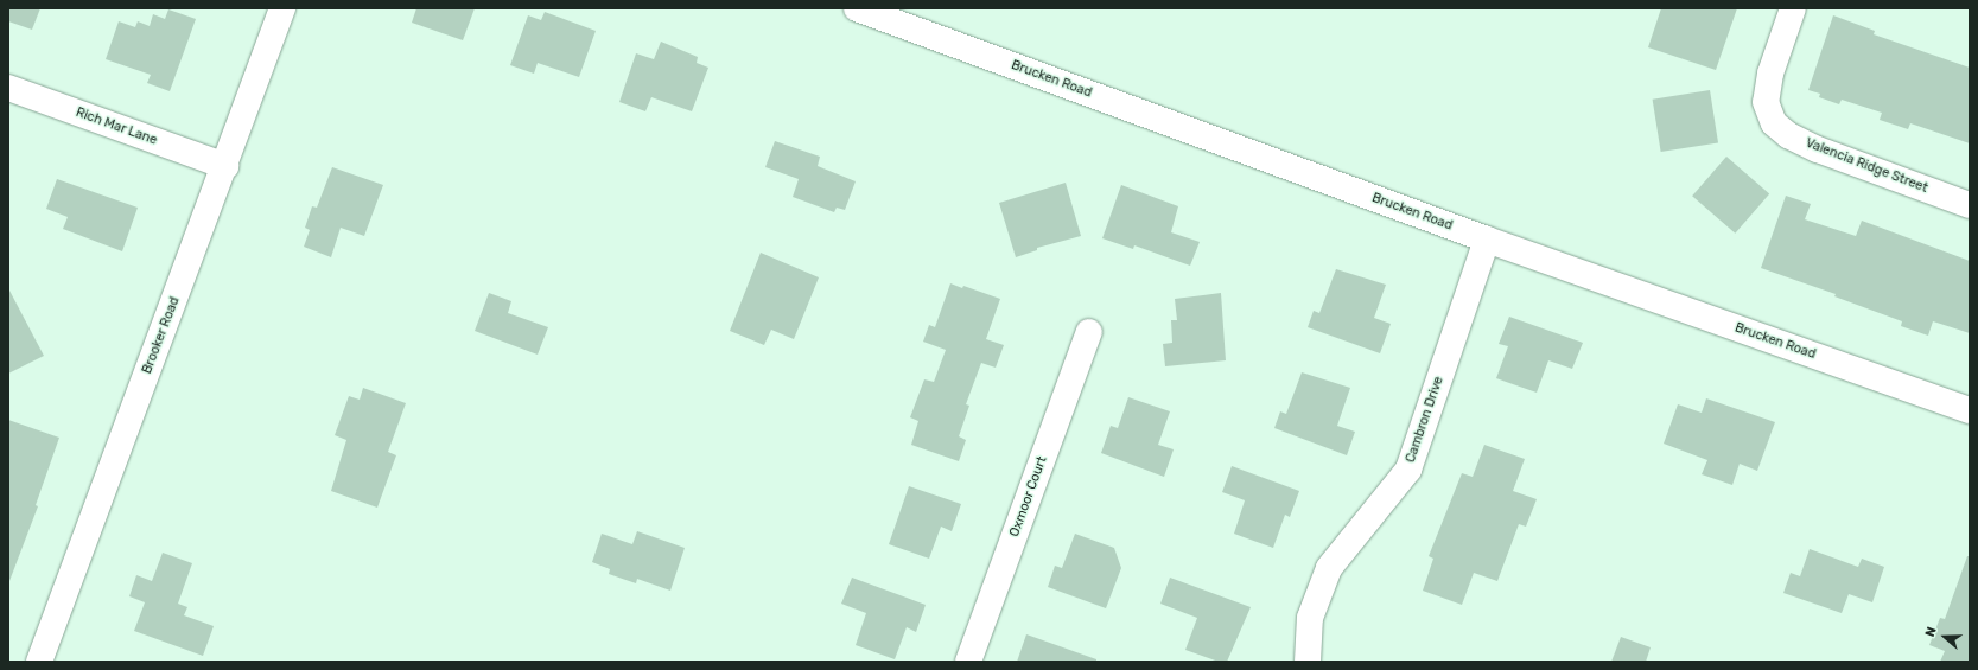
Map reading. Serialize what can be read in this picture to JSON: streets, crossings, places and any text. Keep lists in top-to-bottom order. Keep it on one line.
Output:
{"streets":{"street":["Brucken Road","Rich Mar Lane","Valencia Ridge Street","Brooker Road","Cambron Drive","Oxmoor Court"]},"crossings":[["Brucken Road","Cambron Drive"],["Rich Mar Lane","Brooker Road"]],"north":"left"}
